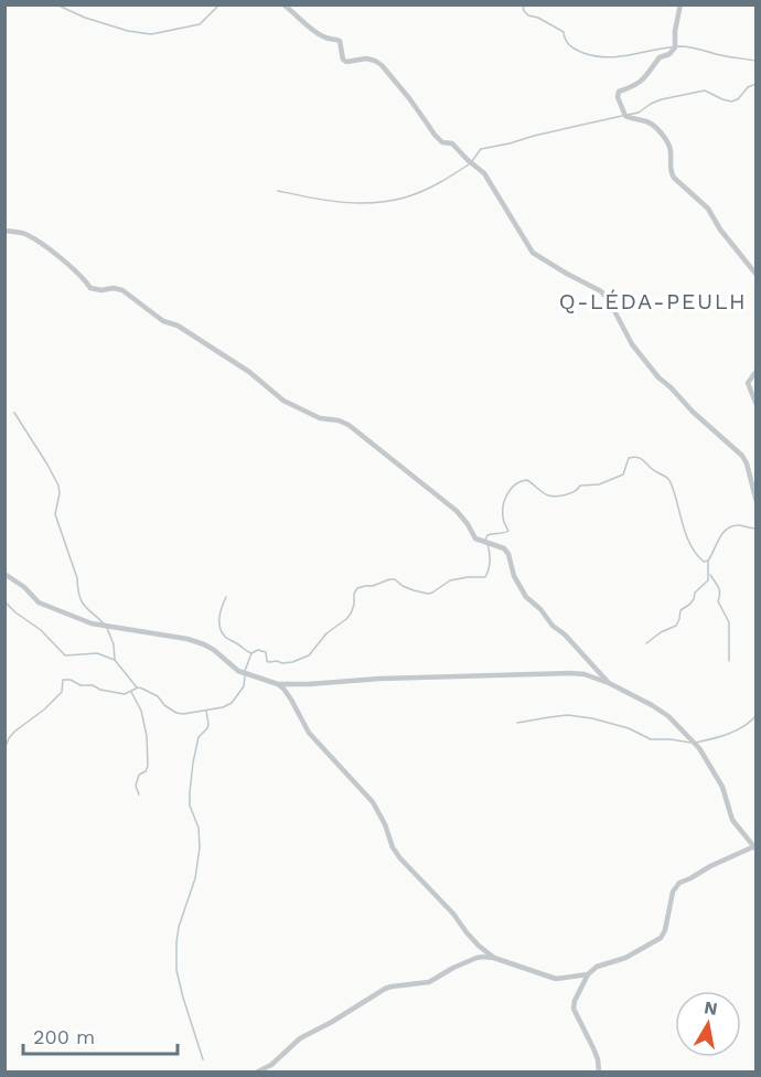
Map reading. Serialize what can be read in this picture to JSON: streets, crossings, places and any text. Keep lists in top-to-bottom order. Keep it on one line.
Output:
{"districts":["Q-LÉDA-PEULH"],"scale_bar":"200 m","north":"top"}
